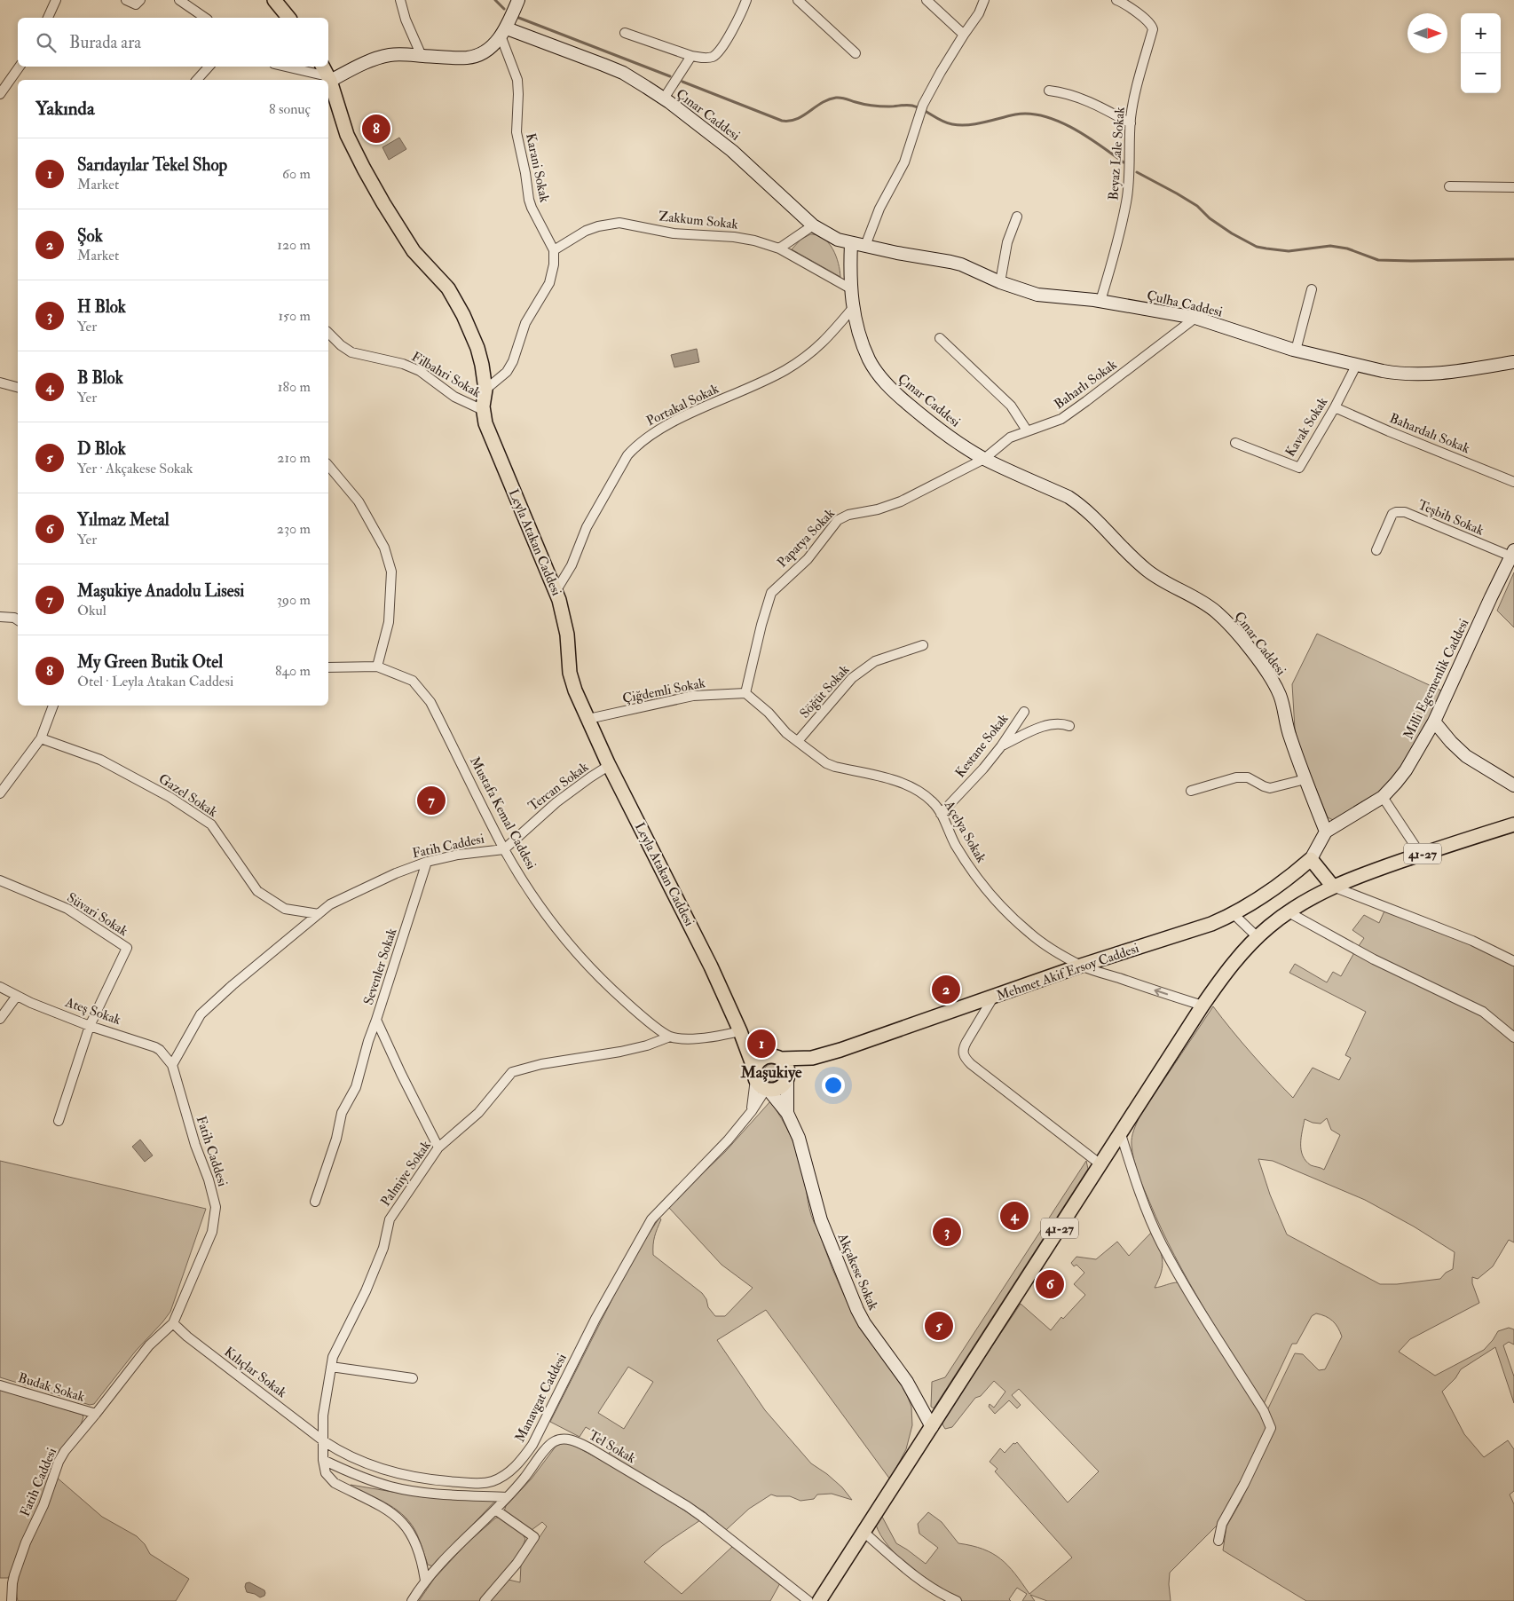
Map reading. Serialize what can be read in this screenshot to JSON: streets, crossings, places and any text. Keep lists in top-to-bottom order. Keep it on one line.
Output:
{"streets":{"main road":["Leyla Atakan Caddesi","41-27","Mehmet Akif Ersoy Caddesi"],"street":["Çınar Caddesi","Beyaz Lale Sokak","Karani Sokak","Zakkum Sokak","Çulha Caddesi","Filbahri Sokak","Baharlı Sokak","Portakal Sokak","Kavak Sokak","Bahardalı Sokak","Teşbih Sokak","Papatya Sokak","Milli Egemenlik Caddesi","Çiğdemli Sokak","Söğüt Sokak","Kestane Sokak","Tercan Sokak","Gazel Sokak","Mustafa Kemal Caddesi","Açelya Sokak","Fatih Caddesi","Süvari Sokak","Sevenler Sokak","Ateş Sokak","Palmiye Sokak","Akçakese Sokak","Kılıçlar Sokak","Budak Sokak","Manavgat Caddesi","Tel Sokak"]},"crossings":[["Çınar Caddesi","Karani Sokak"],["Çınar Caddesi","Zakkum Sokak"],["Çınar Caddesi","Çulha Caddesi"],["Çınar Caddesi","Baharlı Sokak"],["Çınar Caddesi","Portakal Sokak"],["Çınar Caddesi","Papatya Sokak"],["Çınar Caddesi","Milli Egemenlik Caddesi"],["Beyaz Lale Sokak","Çulha Caddesi"],["Karani Sokak","Zakkum Sokak"],["Çulha Caddesi","Baharlı Sokak"],["Çulha Caddesi","Kavak Sokak"],["Filbahri Sokak","Leyla Atakan Caddesi"],["Baharlı Sokak","Papatya Sokak"],["Portakal Sokak","Leyla Atakan Caddesi"],["Kavak Sokak","Bahardalı Sokak"],["Teşbih Sokak","Milli Egemenlik Caddesi"],["Papatya Sokak","Çiğdemli Sokak"],["Papatya Sokak","Açelya Sokak"],["Leyla Atakan Caddesi","Çiğdemli Sokak"],["Leyla Atakan Caddesi","Tercan Sokak"],["Milli Egemenlik Caddesi","Mehmet Akif Ersoy Caddesi"],["Çiğdemli Sokak","Açelya Sokak"],["Söğüt Sokak","Açelya Sokak"],["Kestane Sokak","Açelya Sokak"],["Tercan Sokak","Mustafa Kemal Caddesi"],["Tercan Sokak","Fatih Caddesi"],["Gazel Sokak","Fatih Caddesi"],["Mustafa Kemal Caddesi","Fatih Caddesi"],["Mustafa Kemal Caddesi","Palmiye Sokak"],["Açelya Sokak","41-27"],["Açelya Sokak","Mehmet Akif Ersoy Caddesi"],["Fatih Caddesi","Sevenler Sokak"],["Fatih Caddesi","Ateş Sokak"],["Fatih Caddesi","Kılıçlar Sokak"],["Fatih Caddesi","Budak Sokak"],["41-27","Akçakese Sokak"],["Süvari Sokak","Ateş Sokak"],["Sevenler Sokak","Palmiye Sokak"],["Palmiye Sokak","Kılıçlar Sokak"],["Palmiye Sokak","Manavgat Caddesi"],["Kılıçlar Sokak","Manavgat Caddesi"]],"districts":["Maşukiye"],"north":"right","page":{"map_buttons":["+","−"],"search":"Burada ara","heading":["Yakında","8 sonuç"],"pins":["8","7","2","1","4","3","6","5"],"list":[{"mark":"1","name":"Sarıdayılar Tekel Shop","note":"Market","value":"60 m"},{"mark":"2","name":"Şok","note":"Market","value":"120 m"},{"mark":"3","name":"H Blok","note":"Yer","value":"150 m"},{"mark":"4","name":"B Blok","note":"Yer","value":"180 m"},{"mark":"5","name":"D Blok","note":"Yer · Akçakese Sokak","value":"210 m"},{"mark":"6","name":"Yılmaz Metal","note":"Yer","value":"230 m"},{"mark":"7","name":"Maşukiye Anadolu Lisesi","note":"Okul","value":"390 m"},{"mark":"8","name":"My Green Butik Otel","note":"Otel · Leyla Atakan Caddesi","value":"840 m"}]}}
